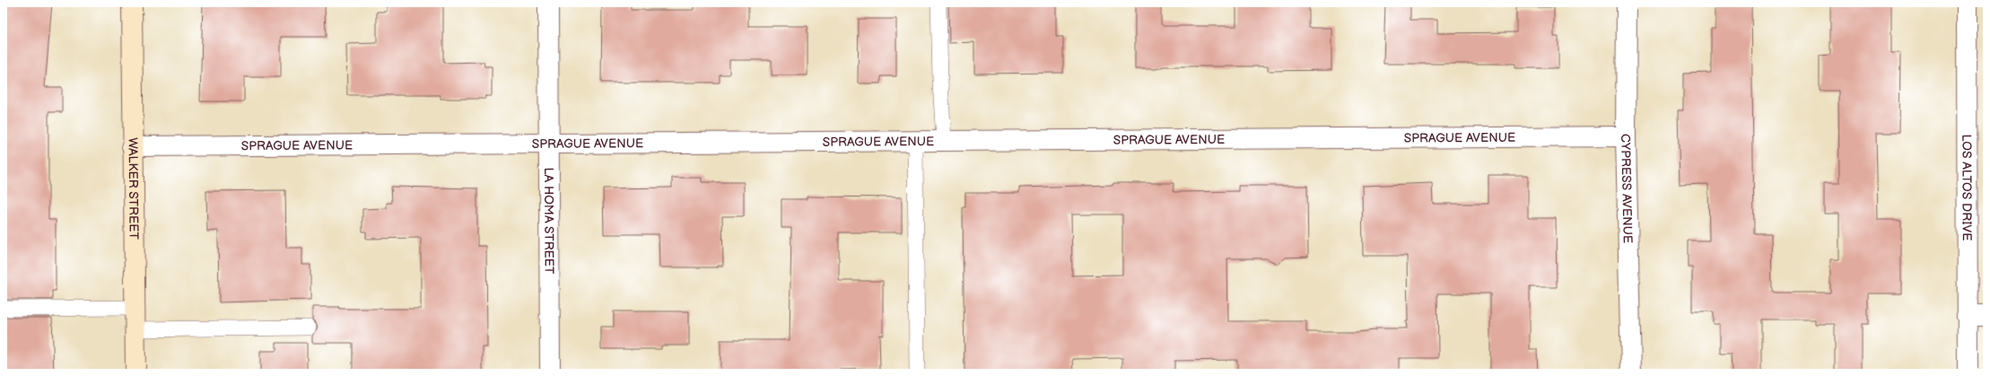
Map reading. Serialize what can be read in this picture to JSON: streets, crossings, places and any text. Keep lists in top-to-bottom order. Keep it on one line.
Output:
{"streets":{"main road":["WALKER STREET"],"street":["SPRAGUE AVENUE","LOS ALTOS DRIVE","CYPRESS AVENUE","LA HOMA STREET"]},"crossings":[["SPRAGUE AVENUE","WALKER STREET"],["SPRAGUE AVENUE","CYPRESS AVENUE"],["SPRAGUE AVENUE","LA HOMA STREET"]]}
